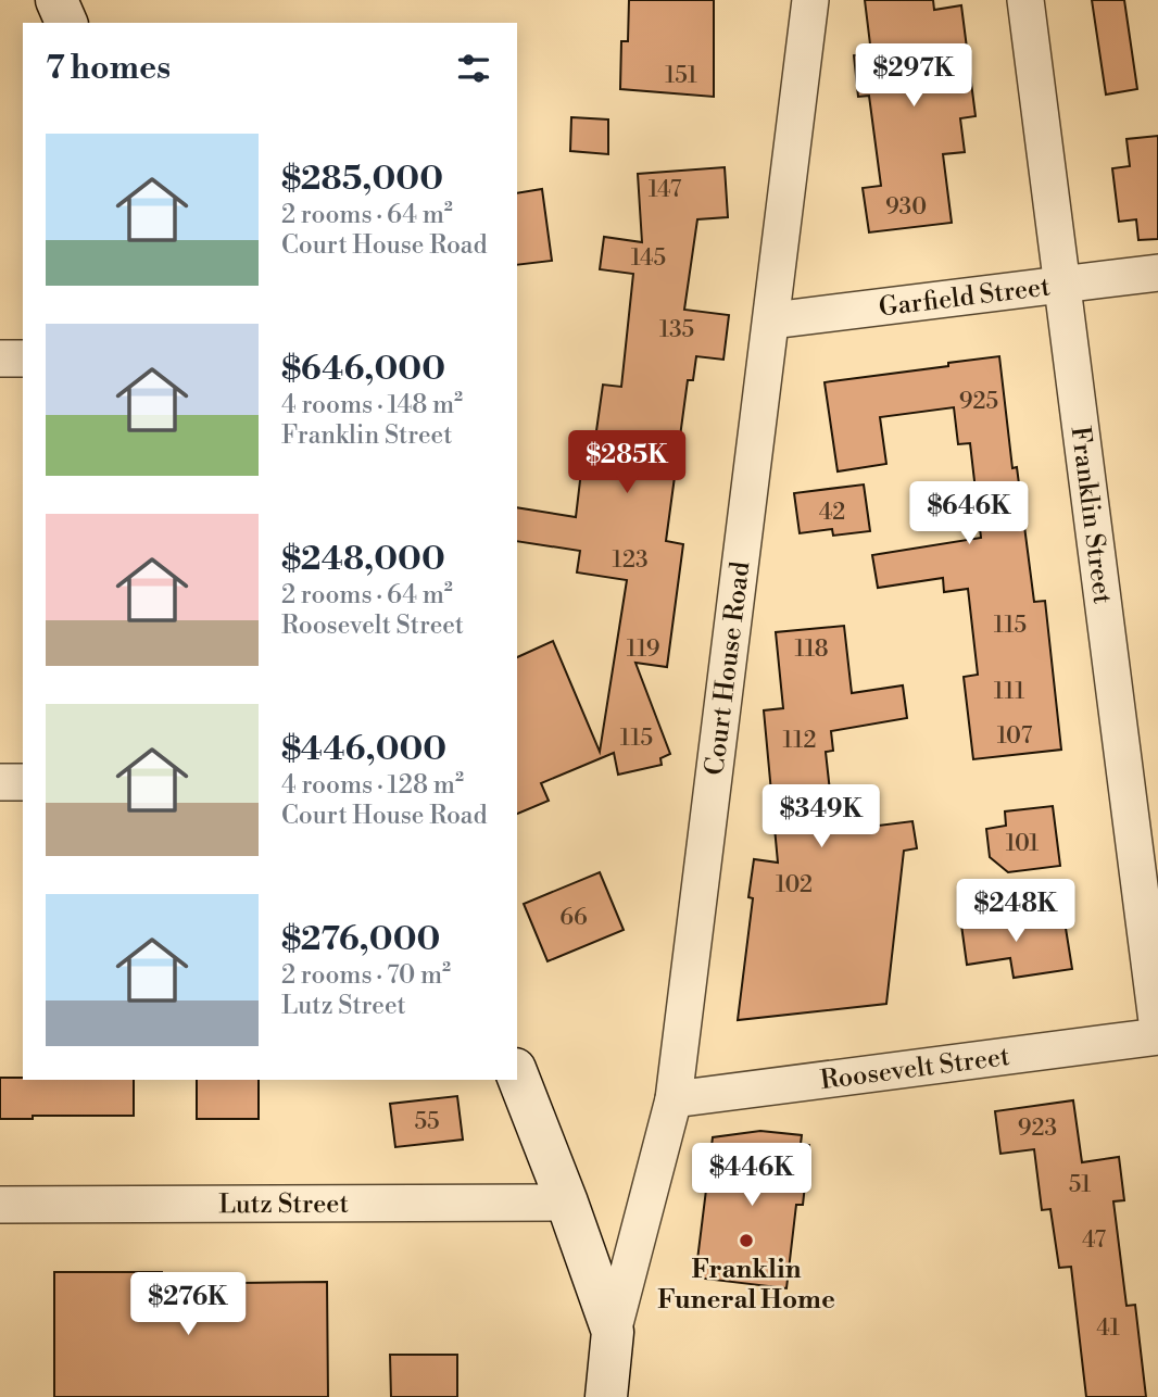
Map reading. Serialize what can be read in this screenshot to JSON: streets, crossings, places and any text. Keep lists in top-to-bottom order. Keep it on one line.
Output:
{"streets":{"street":["Garfield Street","Franklin Street","Court House Road","Roosevelt Street","Lutz Street"]},"crossings":[["Garfield Street","Franklin Street"],["Garfield Street","Court House Road"],["Court House Road","Roosevelt Street"]],"places":["Franklin Funeral Home"],"house_numbers":["151","147","930","145","135","925","42","123","115","119","118","111","107","115","112","101","102","66","55","923","51","47","41"],"page":{"heading":"7 homes","price":["$297K","$285K","$646K","$349K","$248K","$446K","$276K"],"list":[{"name":"$285,000","note":"2 rooms · 64 m² · Court House Road"},{"name":"$646,000","note":"4 rooms · 148 m² · Franklin Street"},{"name":"$248,000","note":"2 rooms · 64 m² · Roosevelt Street"},{"name":"$446,000","note":"4 rooms · 128 m² · Court House Road"},{"name":"$276,000","note":"2 rooms · 70 m² · Lutz Street"}]}}
